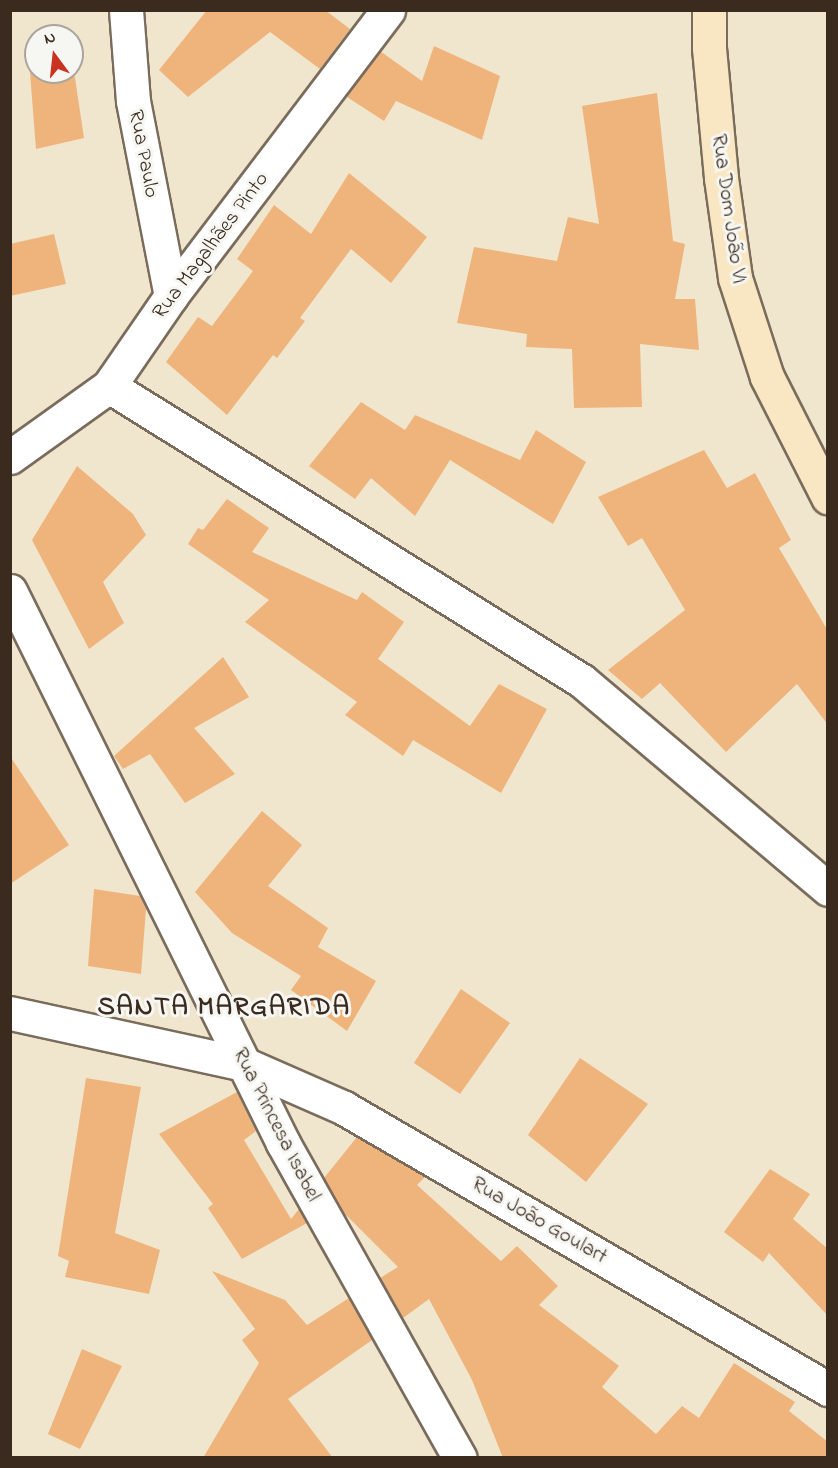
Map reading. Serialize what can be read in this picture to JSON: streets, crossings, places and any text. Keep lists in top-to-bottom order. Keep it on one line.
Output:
{"streets":{"street":["Rua Paulo","Rua Dom João VI","Rua Magalhães Pinto","Rua Princesa Isabel","Rua João Goulart"]},"crossings":[["Rua Paulo","Rua Magalhães Pinto"],["Rua Princesa Isabel","Rua João Goulart"]],"districts":["SANTA MARGARIDA"],"north":"top"}
